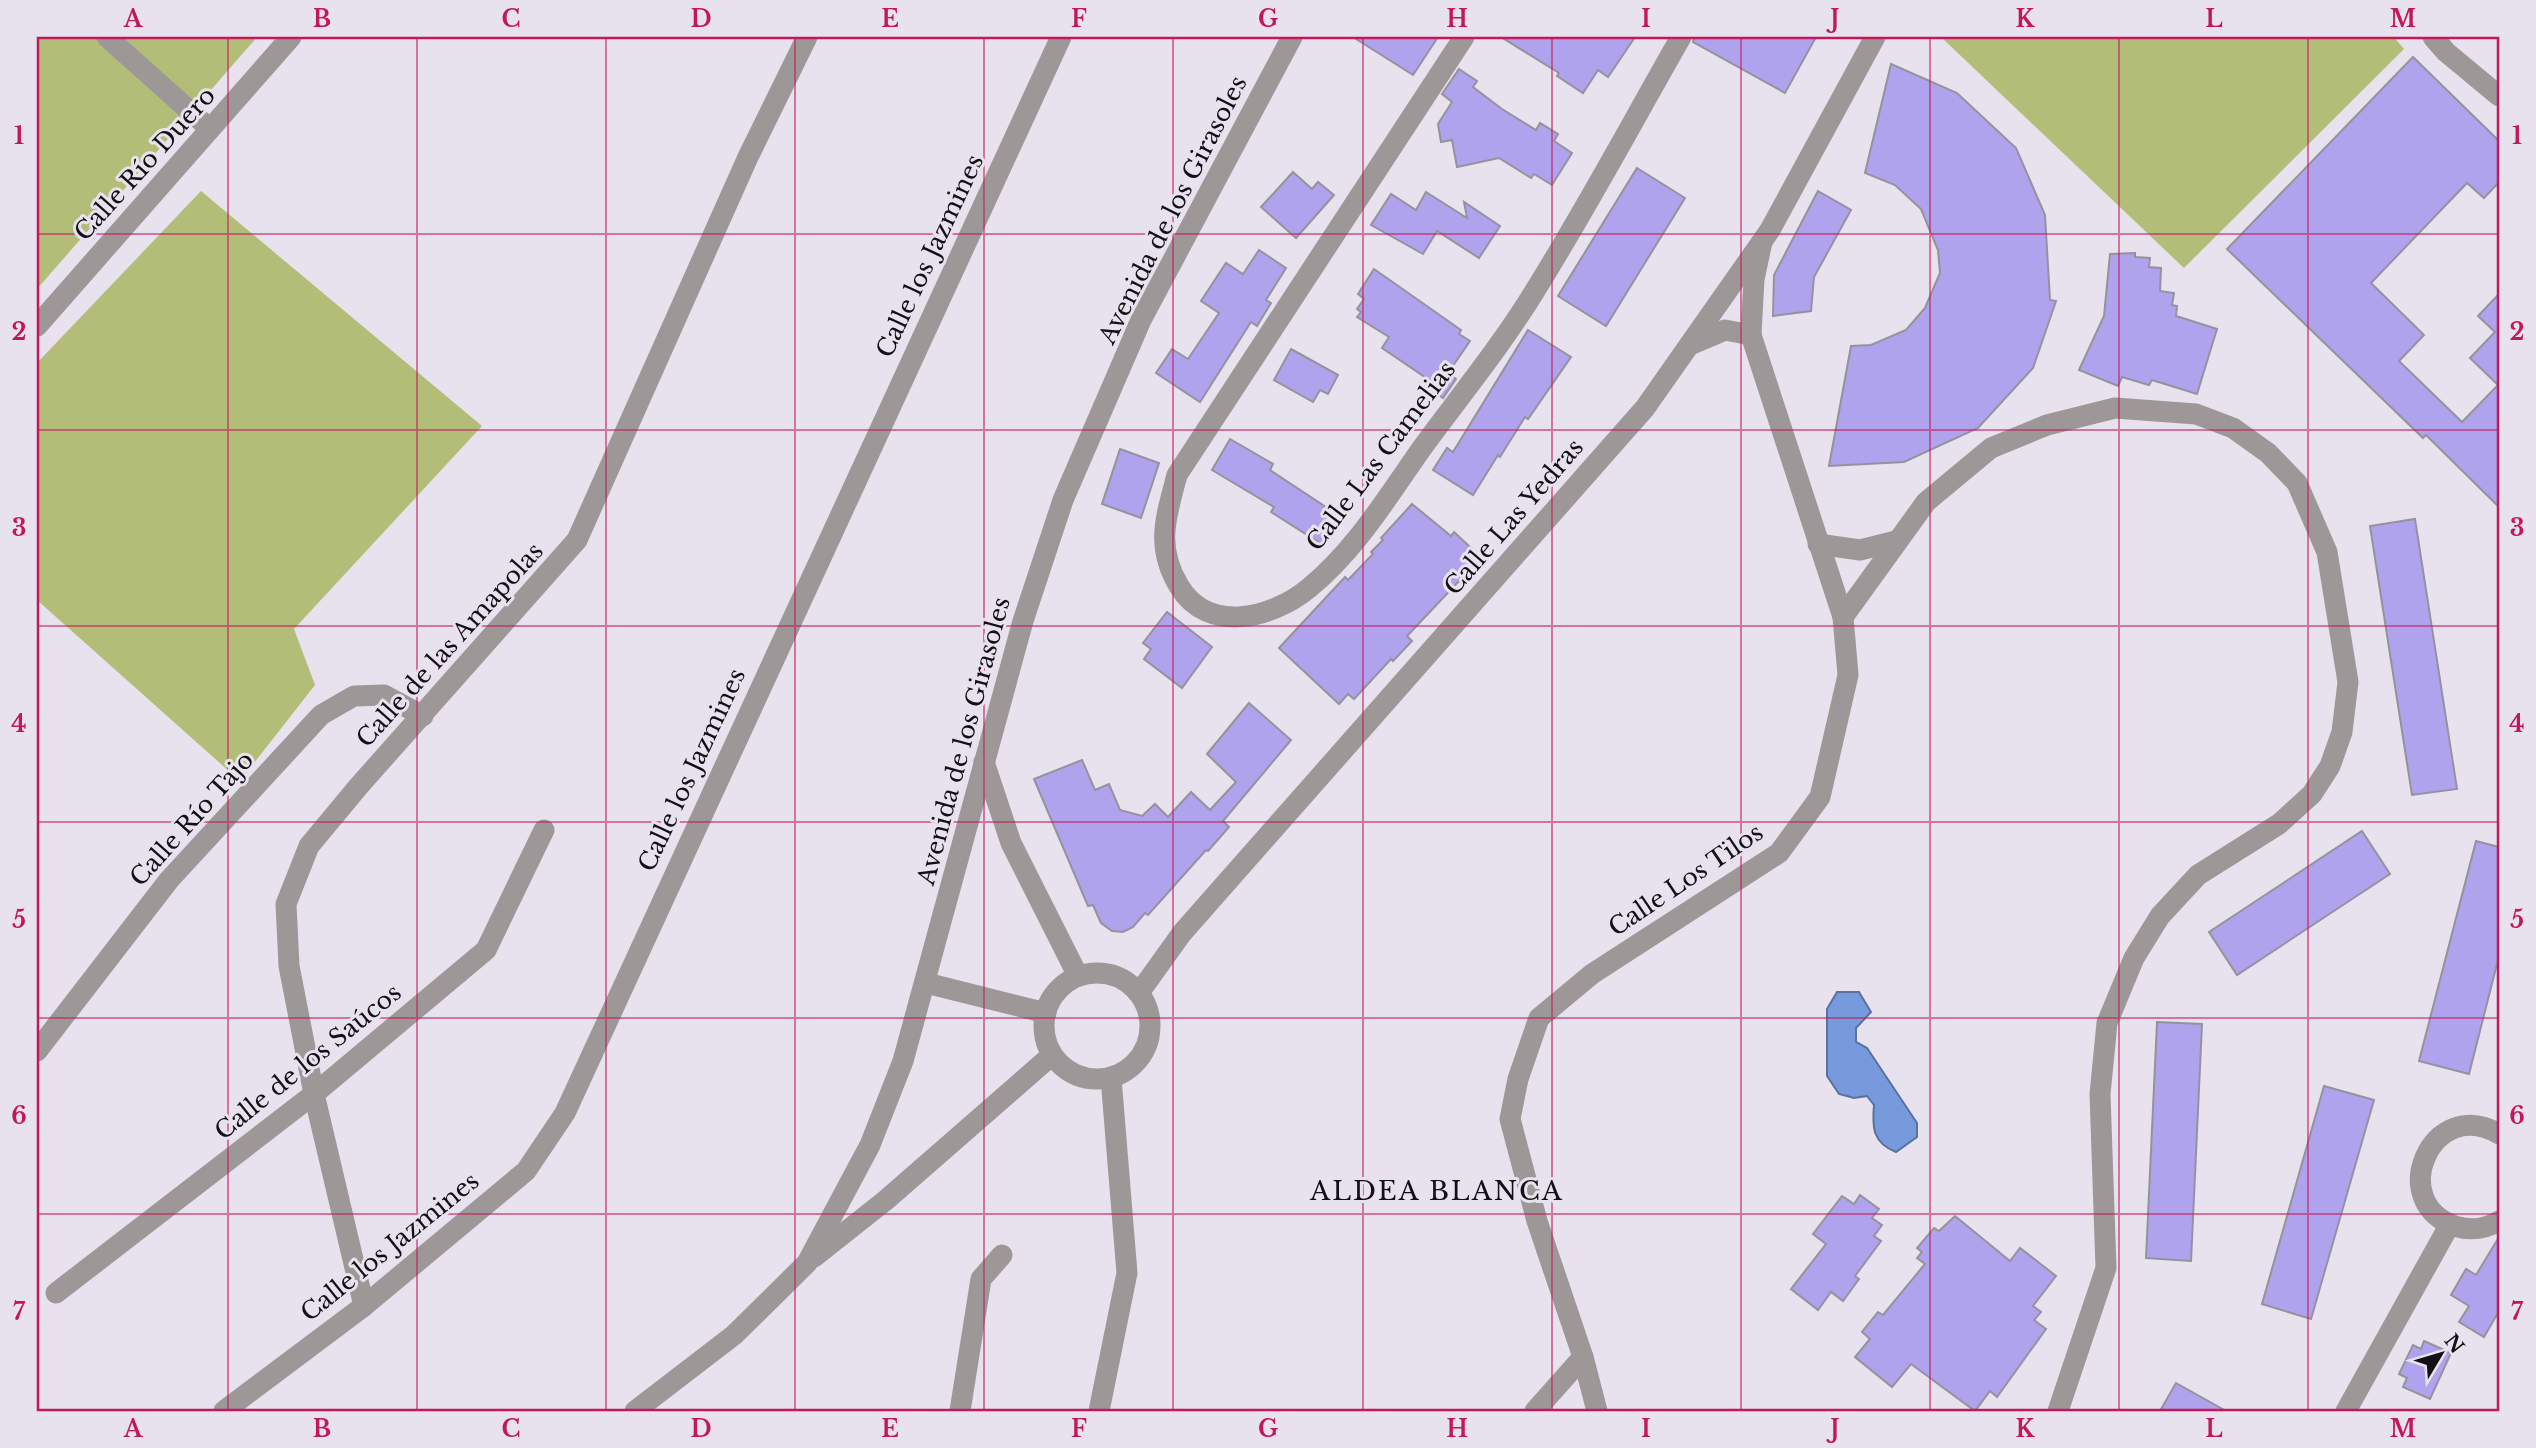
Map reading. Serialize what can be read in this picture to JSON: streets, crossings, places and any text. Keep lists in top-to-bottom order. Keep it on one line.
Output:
{"streets":{"street":["Calle Río Duero","Avenida de los Girasoles","Calle los Jazmines","Calle Las Camelias","Calle Las Yedras","Calle de las Amapolas","Calle Río Tajo","Calle Los Tilos","Calle de los Saúcos"]},"crossings":[["Calle los Jazmines","Calle de las Amapolas"],["Calle Las Yedras","Calle Los Tilos"],["Calle de las Amapolas","Calle Río Tajo"],["Calle de las Amapolas","Calle de los Saúcos"]],"districts":["ALDEA BLANCA"],"north":"top right","grid":{"columns":["A","B","C","D","E","F","G","H","I","J","K","L","M"],"rows":["1","2","3","4","5","6","7"]}}
